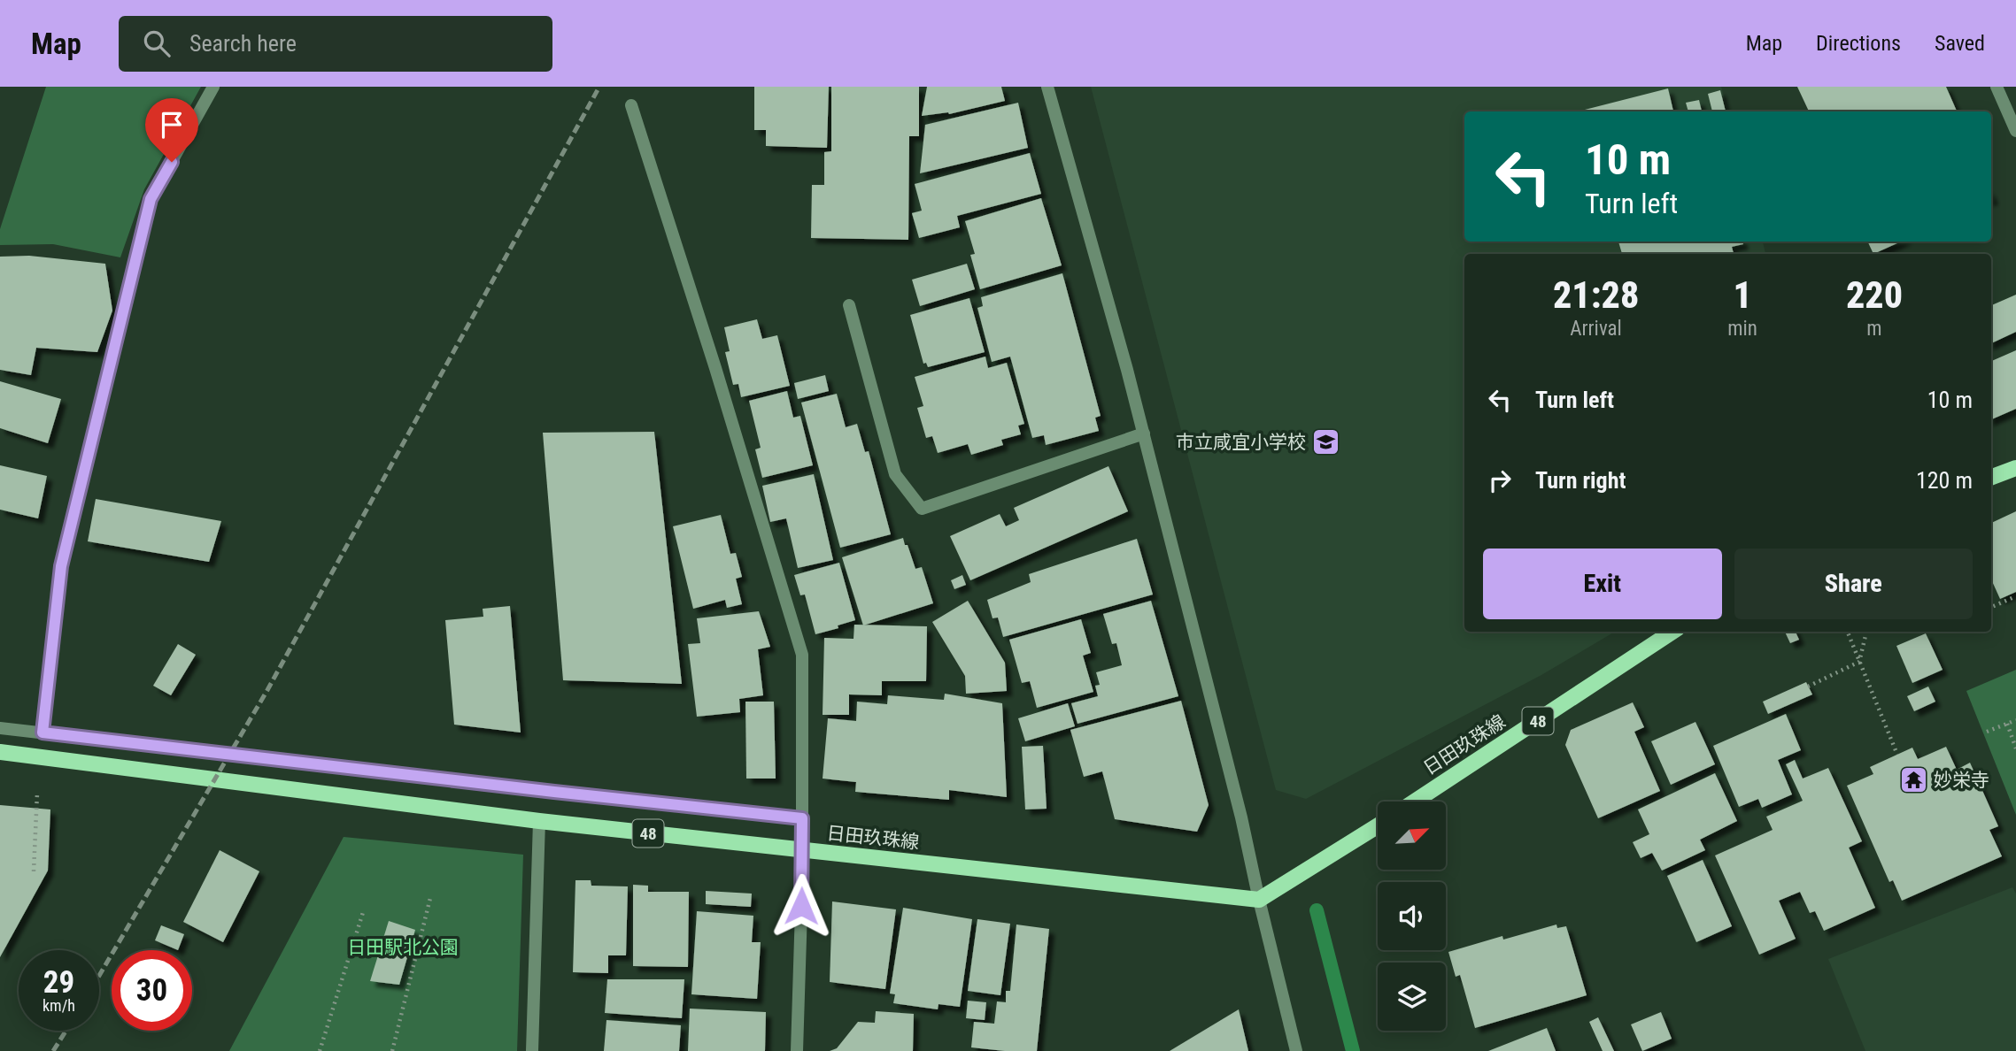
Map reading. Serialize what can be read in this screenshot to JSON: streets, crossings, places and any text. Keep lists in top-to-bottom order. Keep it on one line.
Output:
{"streets":{"main road":["48","日田玖珠線"]},"parks":["日田駅北公園"],"places":{"school or university":["市立咸宜小学校"],"temple":["妙栄寺"]},"north":"top right","page":{"header":"Map","search":"Search here","nav":["Map","Directions","Saved"],"turn":["10 m","Turn left"],"eta":["21:28","Arrival","1","min","220","m"],"list":[{"name":"Turn left","value":"10 m"},{"name":"Turn right","value":"120 m"}],"buttons":["Exit","Share"],"speed":"29 km/h","limit":"30"}}
